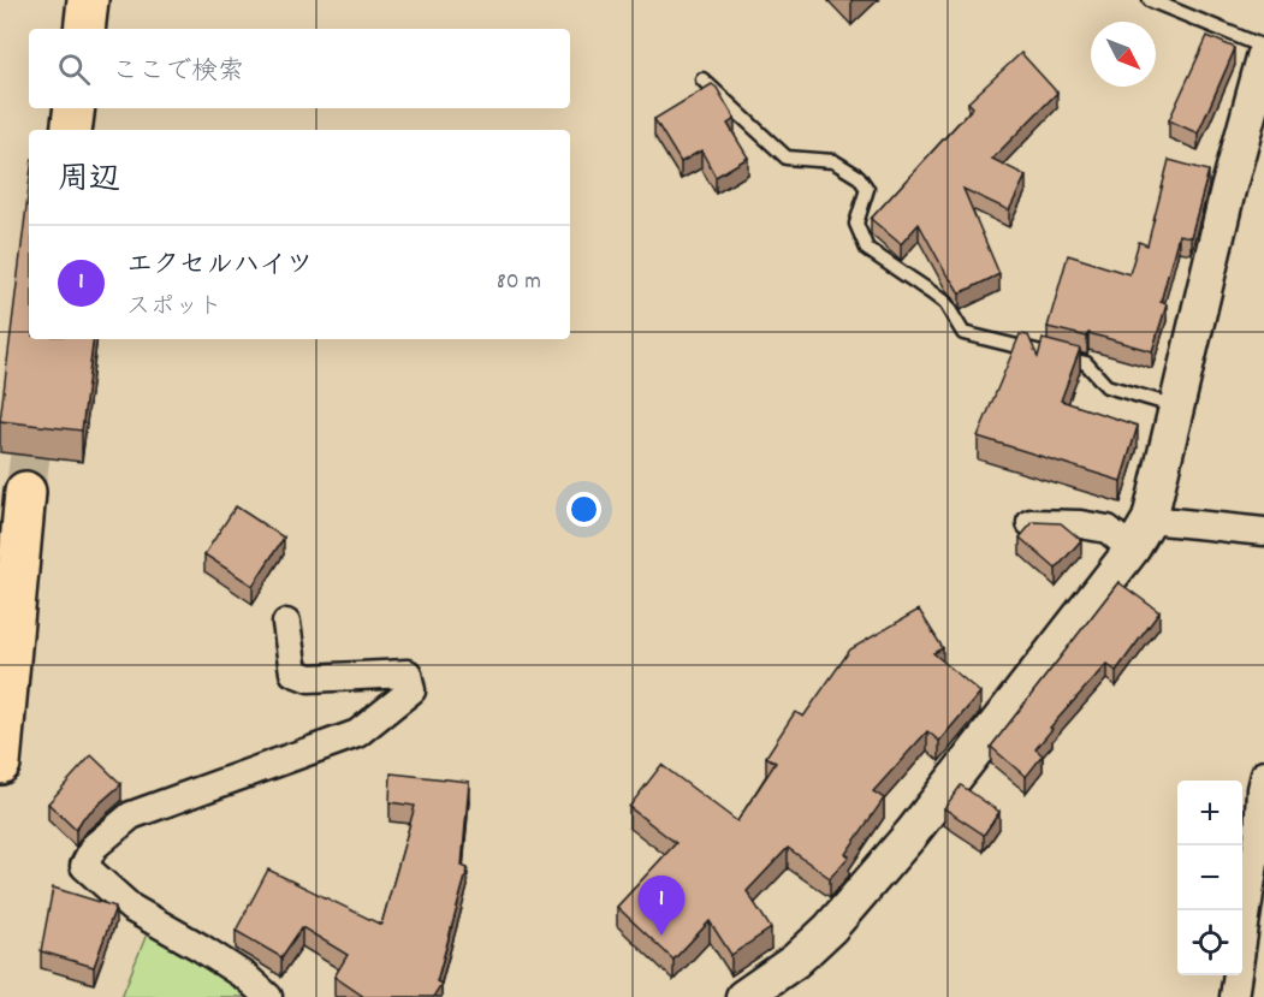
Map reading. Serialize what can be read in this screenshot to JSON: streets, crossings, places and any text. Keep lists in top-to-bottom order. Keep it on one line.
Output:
{"north":"bottom right","page":{"search":"ここで検索","heading":"周辺","list":[{"mark":"1","name":"エクセルハイツ","note":"スポット","value":"80 m"}],"map_buttons":["+","−"],"pins":"1"}}
